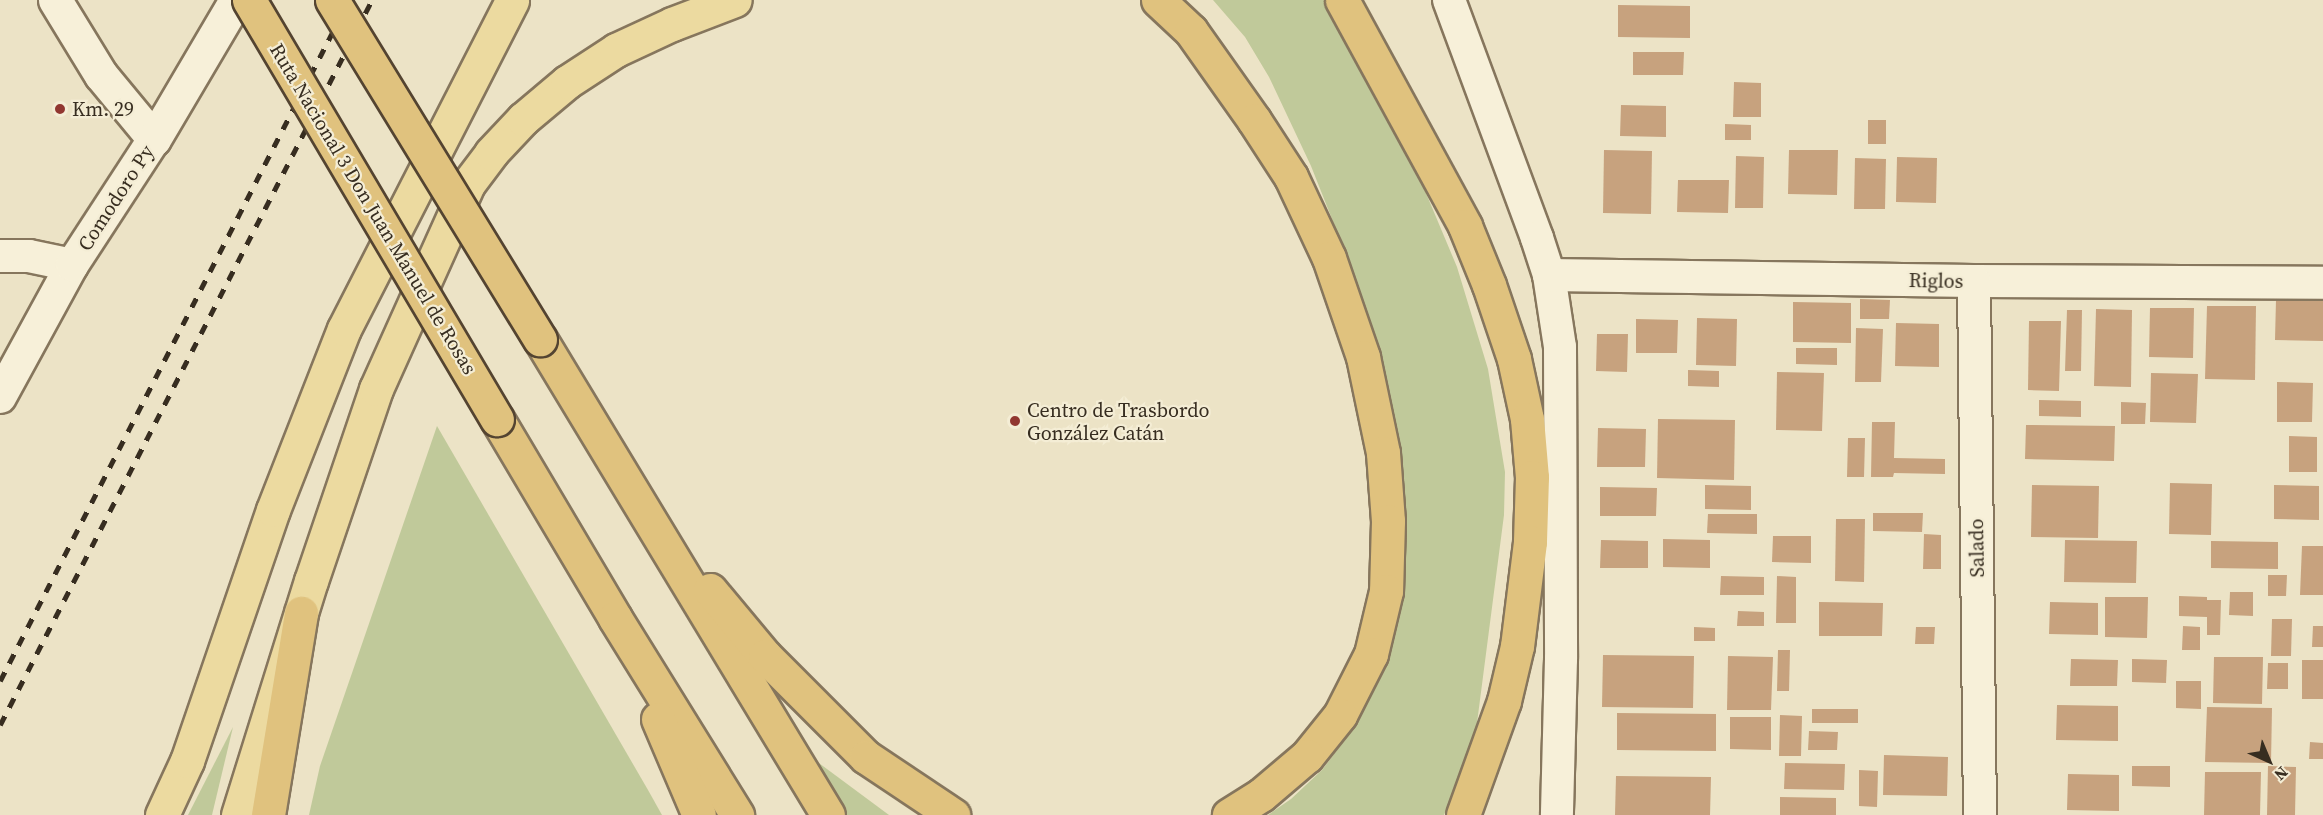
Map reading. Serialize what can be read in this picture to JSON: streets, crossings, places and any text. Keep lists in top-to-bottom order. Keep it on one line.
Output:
{"streets":{"highway":["Ruta Nacional 3 Don Juan Manuel de Rosas"],"street":["Comodoro Py","Riglos","Salado"]},"crossings":[["Riglos","Salado"]],"places":["Km. 29","Centro de Trasbordo González Catán"],"north":"bottom right"}
